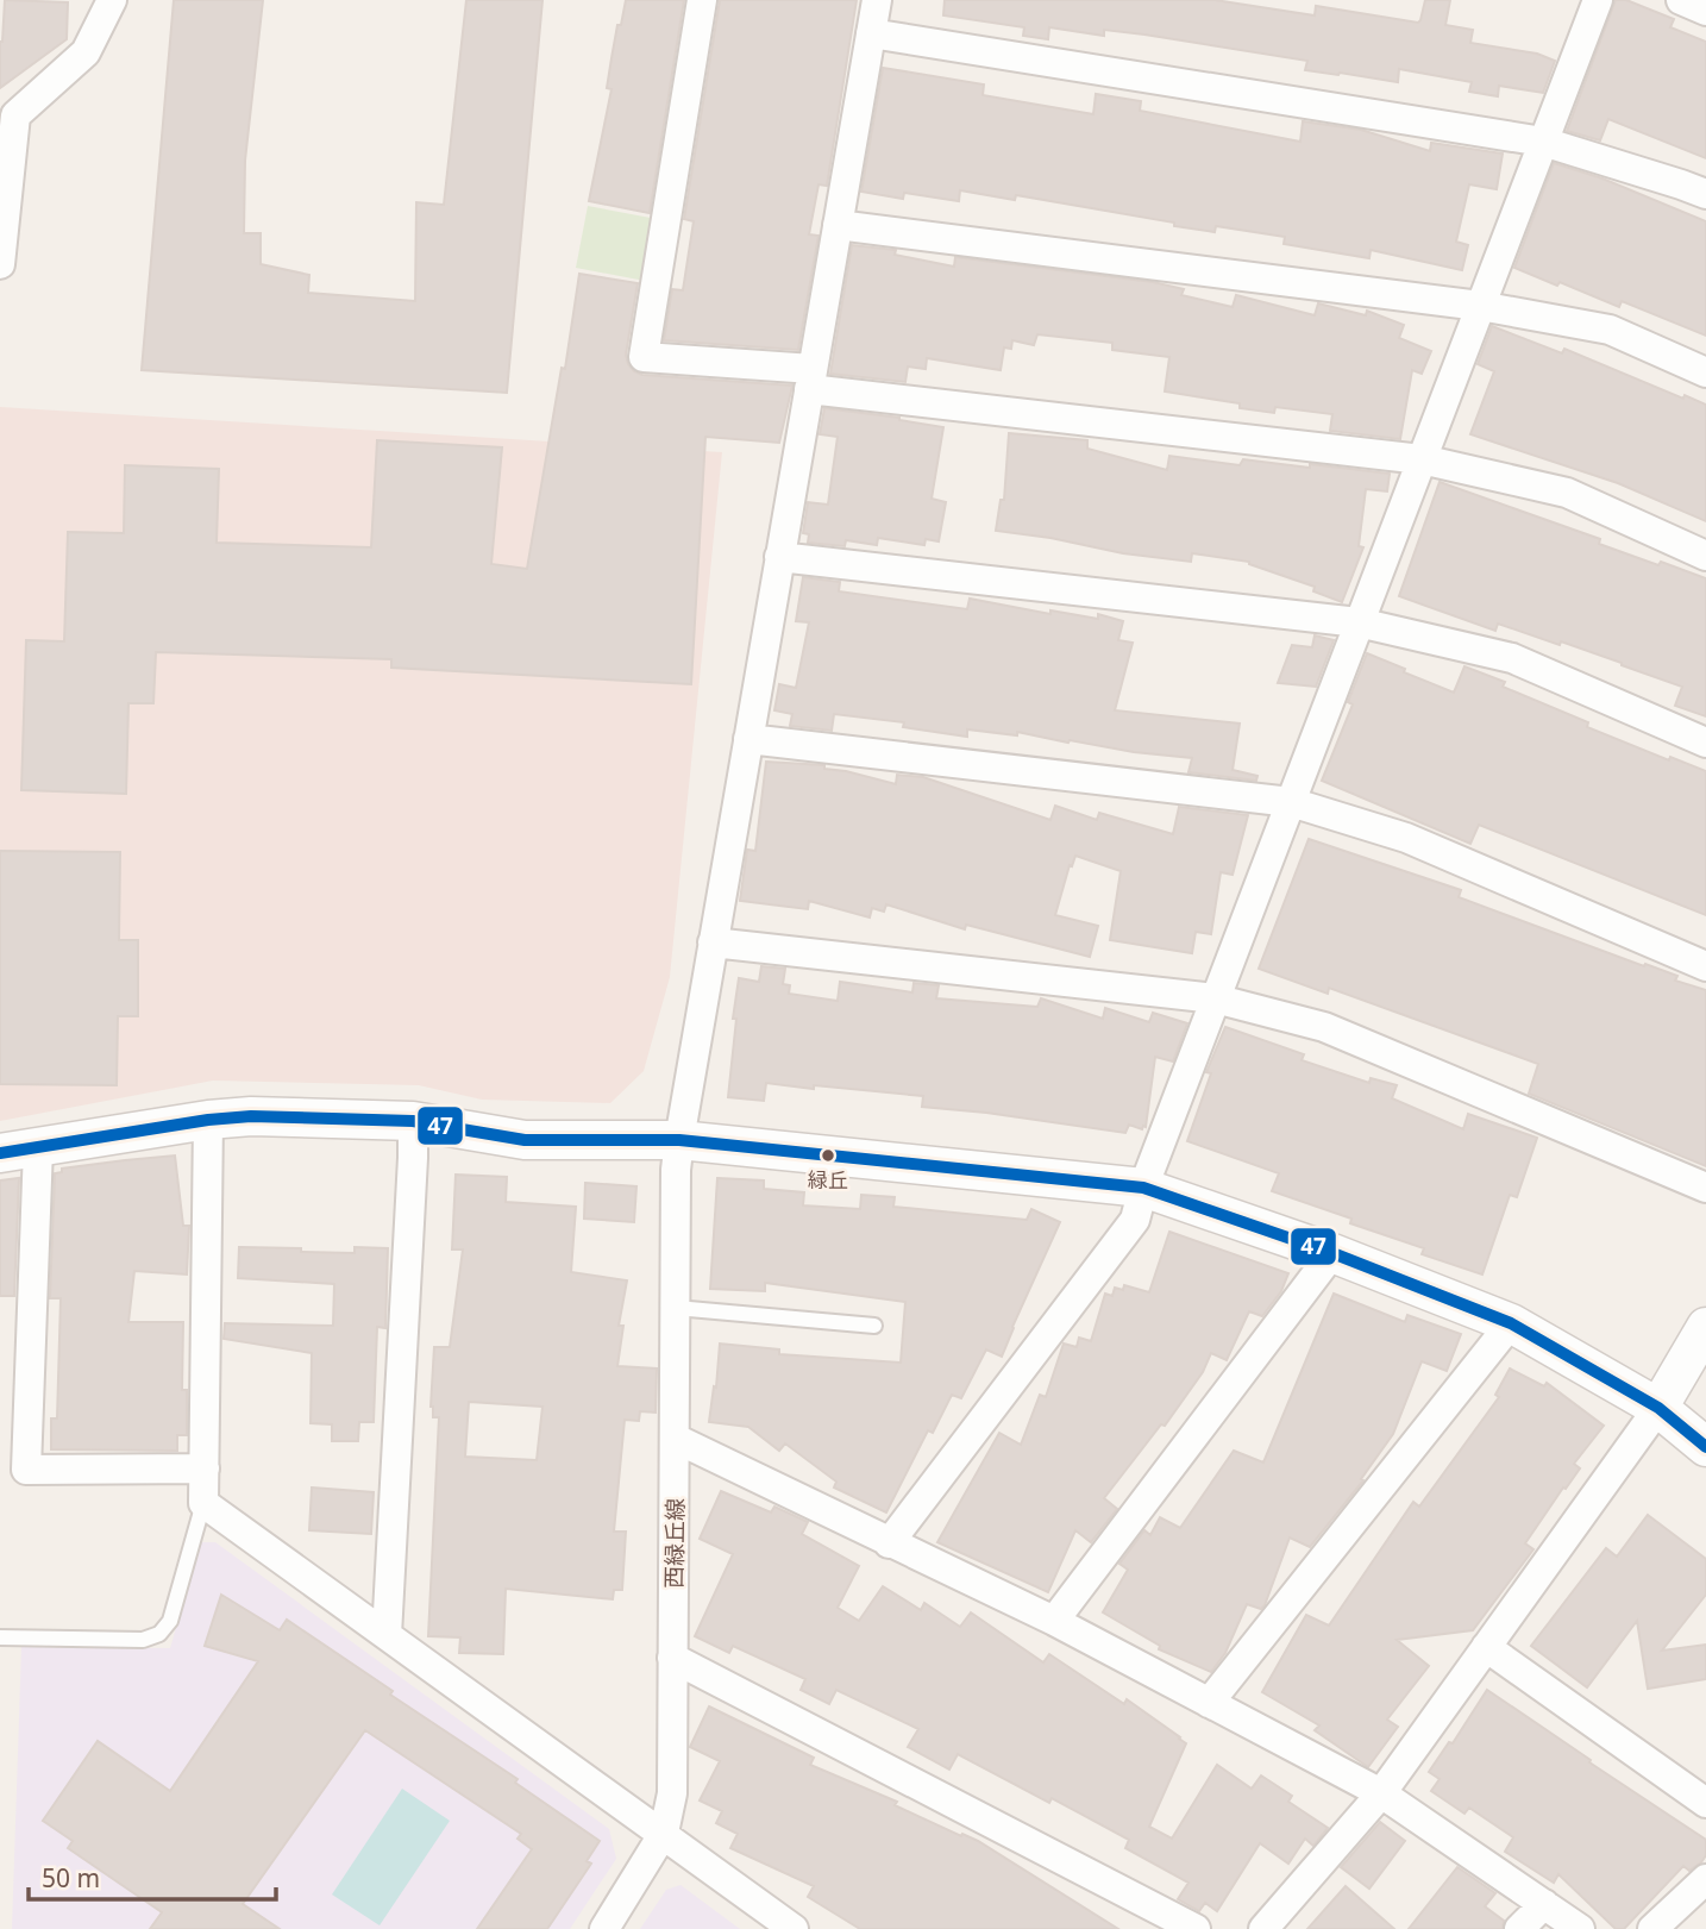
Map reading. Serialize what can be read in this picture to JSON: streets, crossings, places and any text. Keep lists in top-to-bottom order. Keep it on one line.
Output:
{"streets":{"street":["西緑丘線"]},"places":["緑丘"],"lines":["transit line 47"],"scale_bar":"50 m"}
